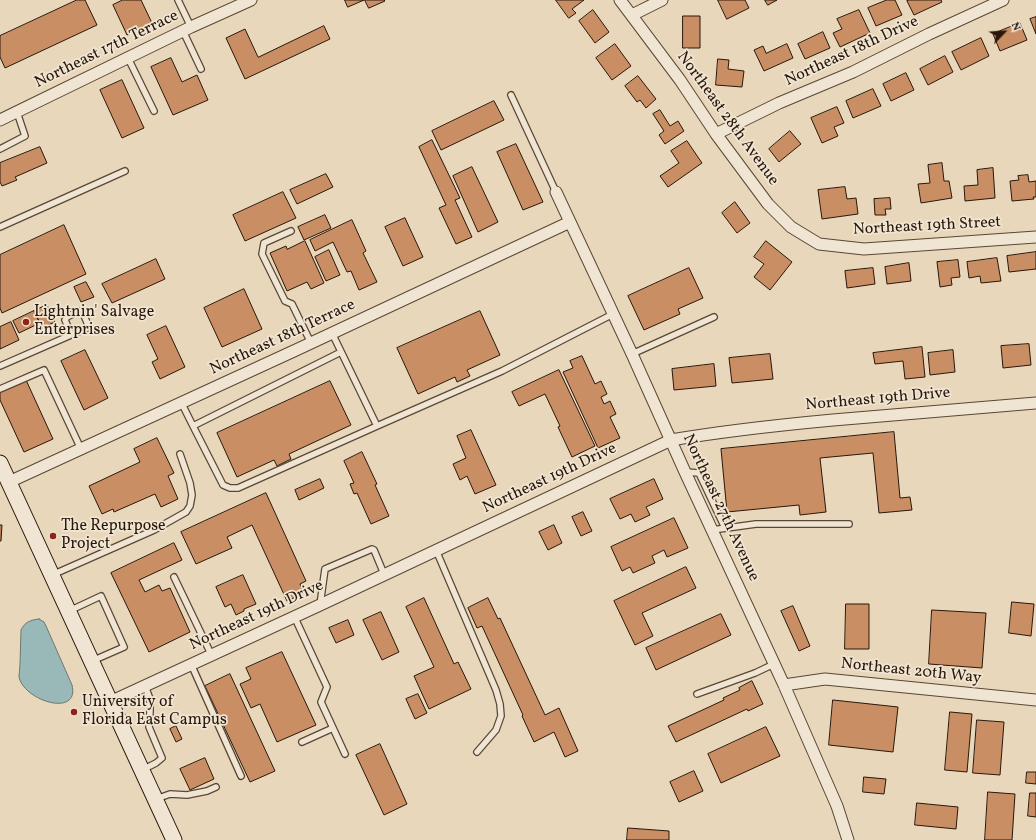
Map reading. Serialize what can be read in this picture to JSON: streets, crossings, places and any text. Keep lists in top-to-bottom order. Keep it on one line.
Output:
{"streets":{"street":["Northeast 17th Terrace","Northeast 18th Drive","Northeast 28th Avenue","Northeast 19th Street","Northeast 18th Terrace","Northeast 19th Drive","Northeast 27th Avenue","Northeast 20th Way"]},"crossings":[["Northeast 18th Drive","Northeast 28th Avenue"],["Northeast 28th Avenue","Northeast 19th Street"],["Northeast 18th Terrace","Northeast 27th Avenue"],["Northeast 19th Drive","Northeast 27th Avenue"],["Northeast 27th Avenue","Northeast 20th Way"]],"places":["Lightnin' Salvage Enterprises","The Repurpose Project","University of Florida East Campus"],"north":"top right"}
